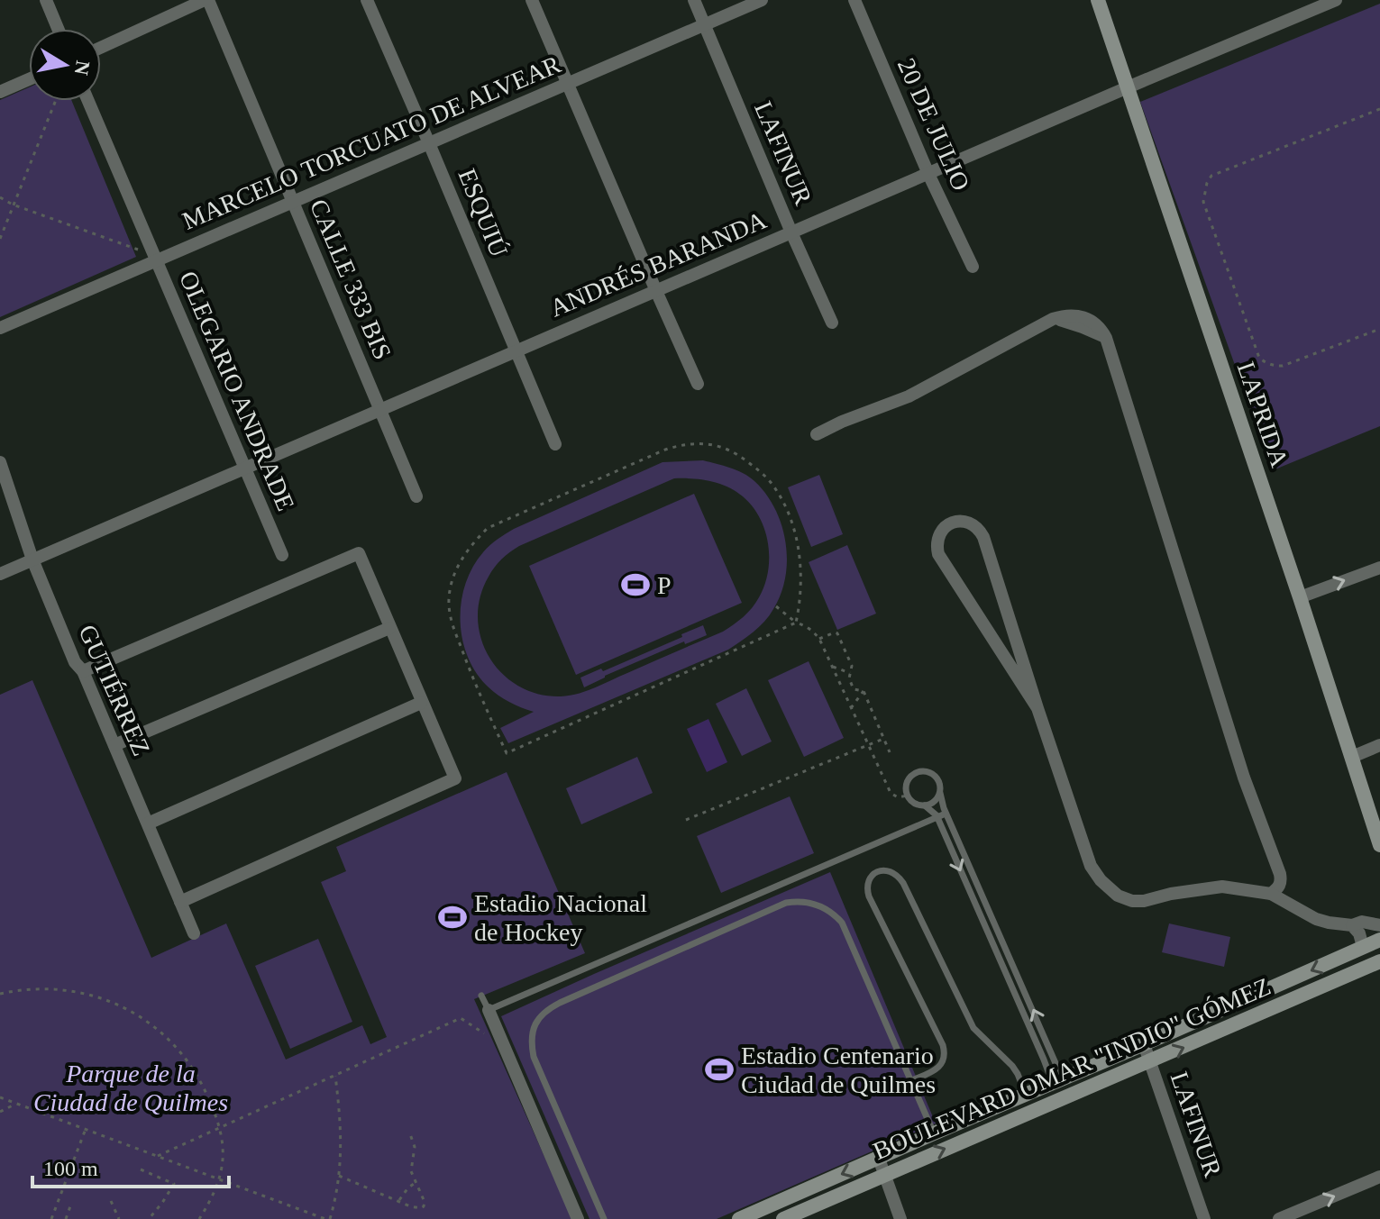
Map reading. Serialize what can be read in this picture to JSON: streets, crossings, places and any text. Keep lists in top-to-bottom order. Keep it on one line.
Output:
{"streets":{"main road":["LAPRIDA","BOULEVARD OMAR \"INDIO\" GÓMEZ"],"street":["20 DE JULIO","MARCELO TORCUATO DE ALVEAR","LAFINUR","ESQUIÚ","ANDRÉS BARANDA","CALLE 333 BIS","OLEGARIO ANDRADE","GUTIÉRREZ"]},"crossings":[["20 DE JULIO","ANDRÉS BARANDA"],["MARCELO TORCUATO DE ALVEAR","LAFINUR"],["MARCELO TORCUATO DE ALVEAR","ESQUIÚ"],["MARCELO TORCUATO DE ALVEAR","CALLE 333 BIS"],["MARCELO TORCUATO DE ALVEAR","OLEGARIO ANDRADE"],["LAFINUR","ANDRÉS BARANDA"],["LAFINUR","BOULEVARD OMAR \"INDIO\" GÓMEZ"],["ESQUIÚ","ANDRÉS BARANDA"],["ANDRÉS BARANDA","CALLE 333 BIS"],["ANDRÉS BARANDA","OLEGARIO ANDRADE"],["ANDRÉS BARANDA","LAPRIDA"],["ANDRÉS BARANDA","GUTIÉRREZ"]],"parks":["Parque de la Ciudad de Quilmes"],"places":{"sports":["P","Estadio Nacional de Hockey","Estadio Centenario Ciudad de Quilmes"]},"scale_bar":"100 m","north":"right"}
